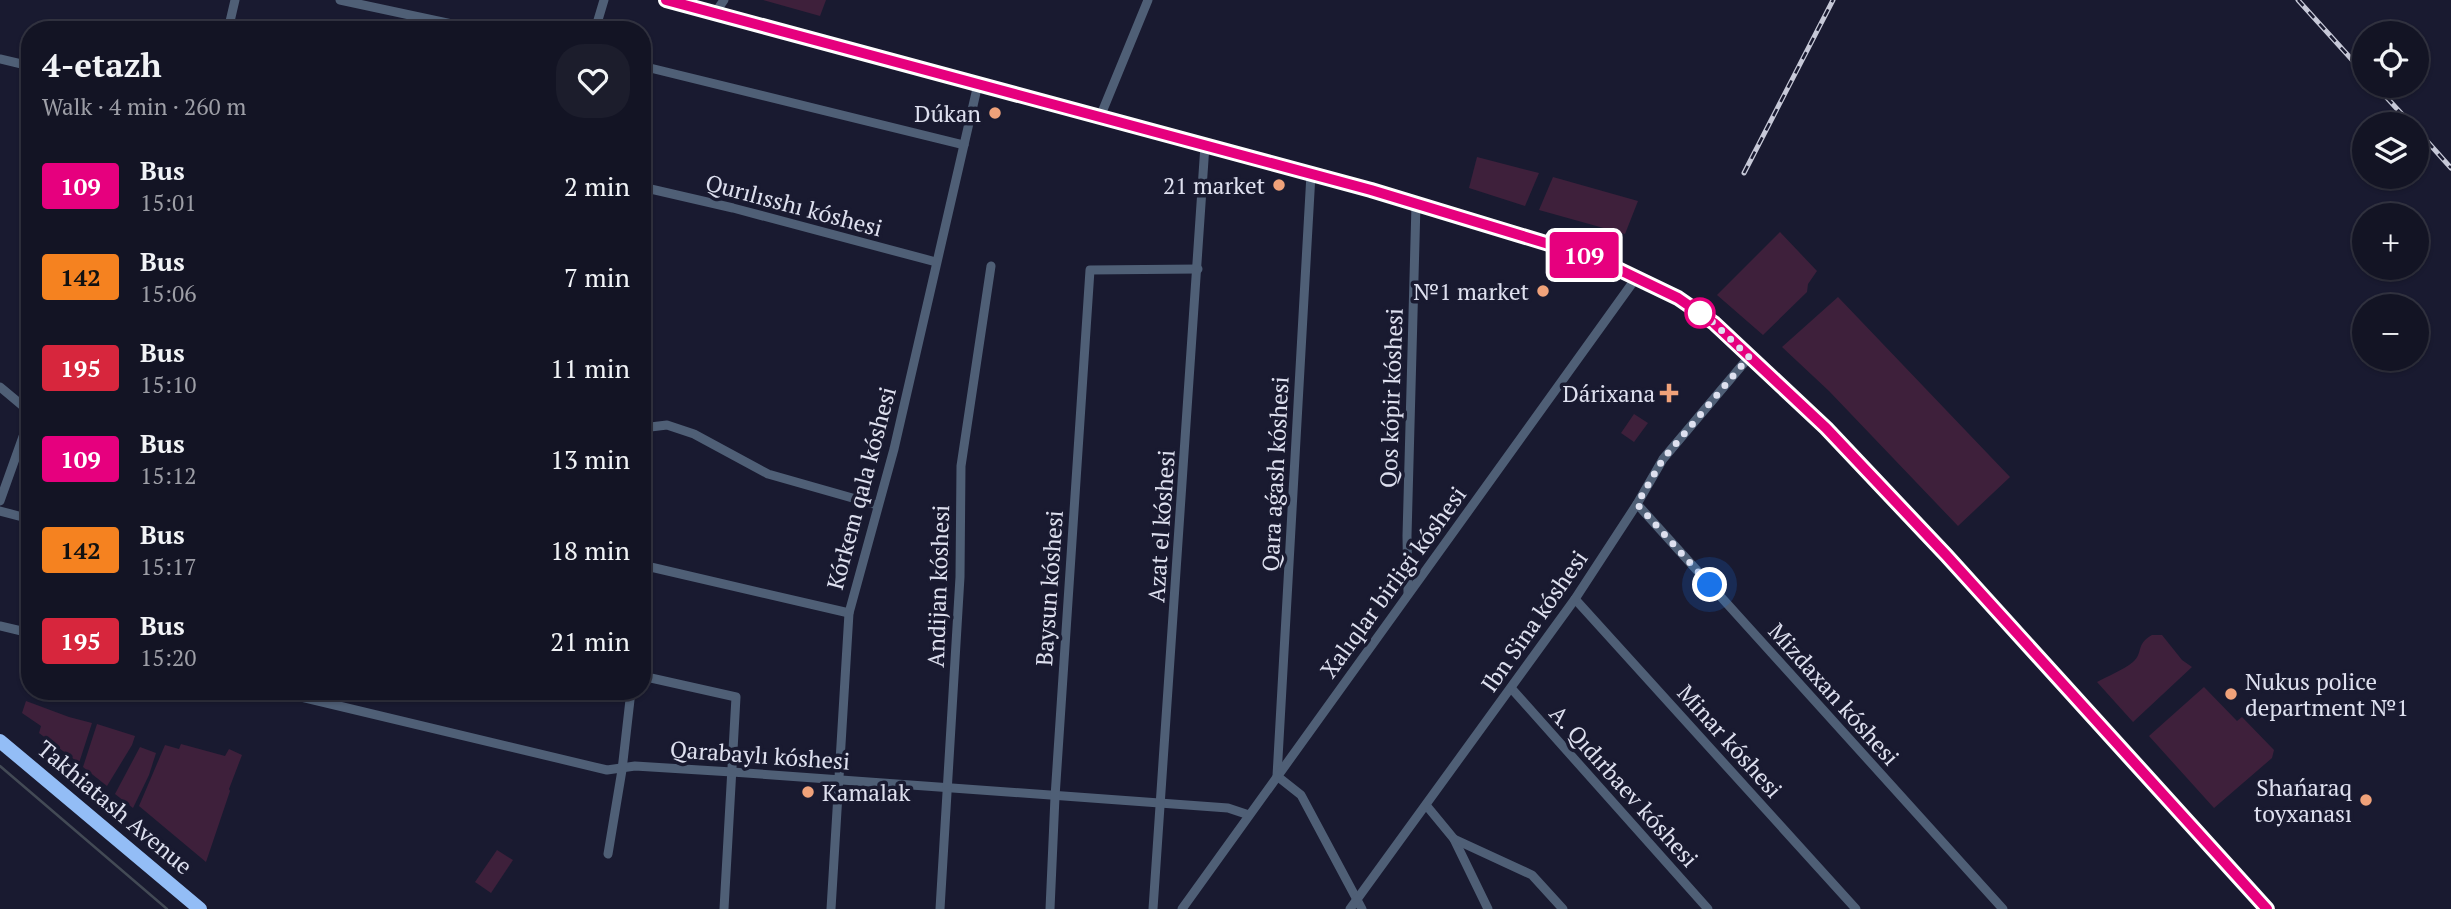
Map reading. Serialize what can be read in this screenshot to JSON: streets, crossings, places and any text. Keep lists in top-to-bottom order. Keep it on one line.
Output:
{"streets":{"highway":["Takhiatash Avenue"],"street":["Qurılısshı kóshesi","Qos kópir kóshesi","Qara aǵash kóshesi","Kórkem qala kóshesi","Azat el kóshesi","Xalıqlar birligi kóshesi","Andijan kóshesi","Baysun kóshesi","Ibn Sina kóshesi","Mizdaxan kóshesi","Minar kóshesi","Qarabaylı kóshesi","A. Qıdırbaev kóshesi"]},"crossings":[["Qurılısshı kóshesi","Kórkem qala kóshesi"],["Qos kópir kóshesi","Xalıqlar birligi kóshesi"],["Qara aǵash kóshesi","Xalıqlar birligi kóshesi"],["Kórkem qala kóshesi","Qarabaylı kóshesi"],["Azat el kóshesi","Baysun kóshesi"],["Azat el kóshesi","Qarabaylı kóshesi"],["Xalıqlar birligi kóshesi","Qarabaylı kóshesi"],["Andijan kóshesi","Qarabaylı kóshesi"],["Baysun kóshesi","Qarabaylı kóshesi"],["Ibn Sina kóshesi","Mizdaxan kóshesi"],["Ibn Sina kóshesi","Minar kóshesi"],["Ibn Sina kóshesi","A. Qıdırbaev kóshesi"]],"places":{"other":["Dúkan","21 market","№1 market","Nukus police department №1","Kamalak","Shańaraq toyxanası"],"health":["Dárixana"]},"lines":["bus line 109"],"page":{"on_map":"109","map_buttons":["+","−"],"heading":["4-etazh","Walk · 4 min · 260 m"],"list":[{"mark":"109","name":"Bus","note":"15:01","value":"2 min"},{"mark":"142","name":"Bus","note":"15:06","value":"7 min"},{"mark":"195","name":"Bus","note":"15:10","value":"11 min"},{"mark":"109","name":"Bus","note":"15:12","value":"13 min"},{"mark":"142","name":"Bus","note":"15:17","value":"18 min"},{"mark":"195","name":"Bus","note":"15:20","value":"21 min"}]}}
